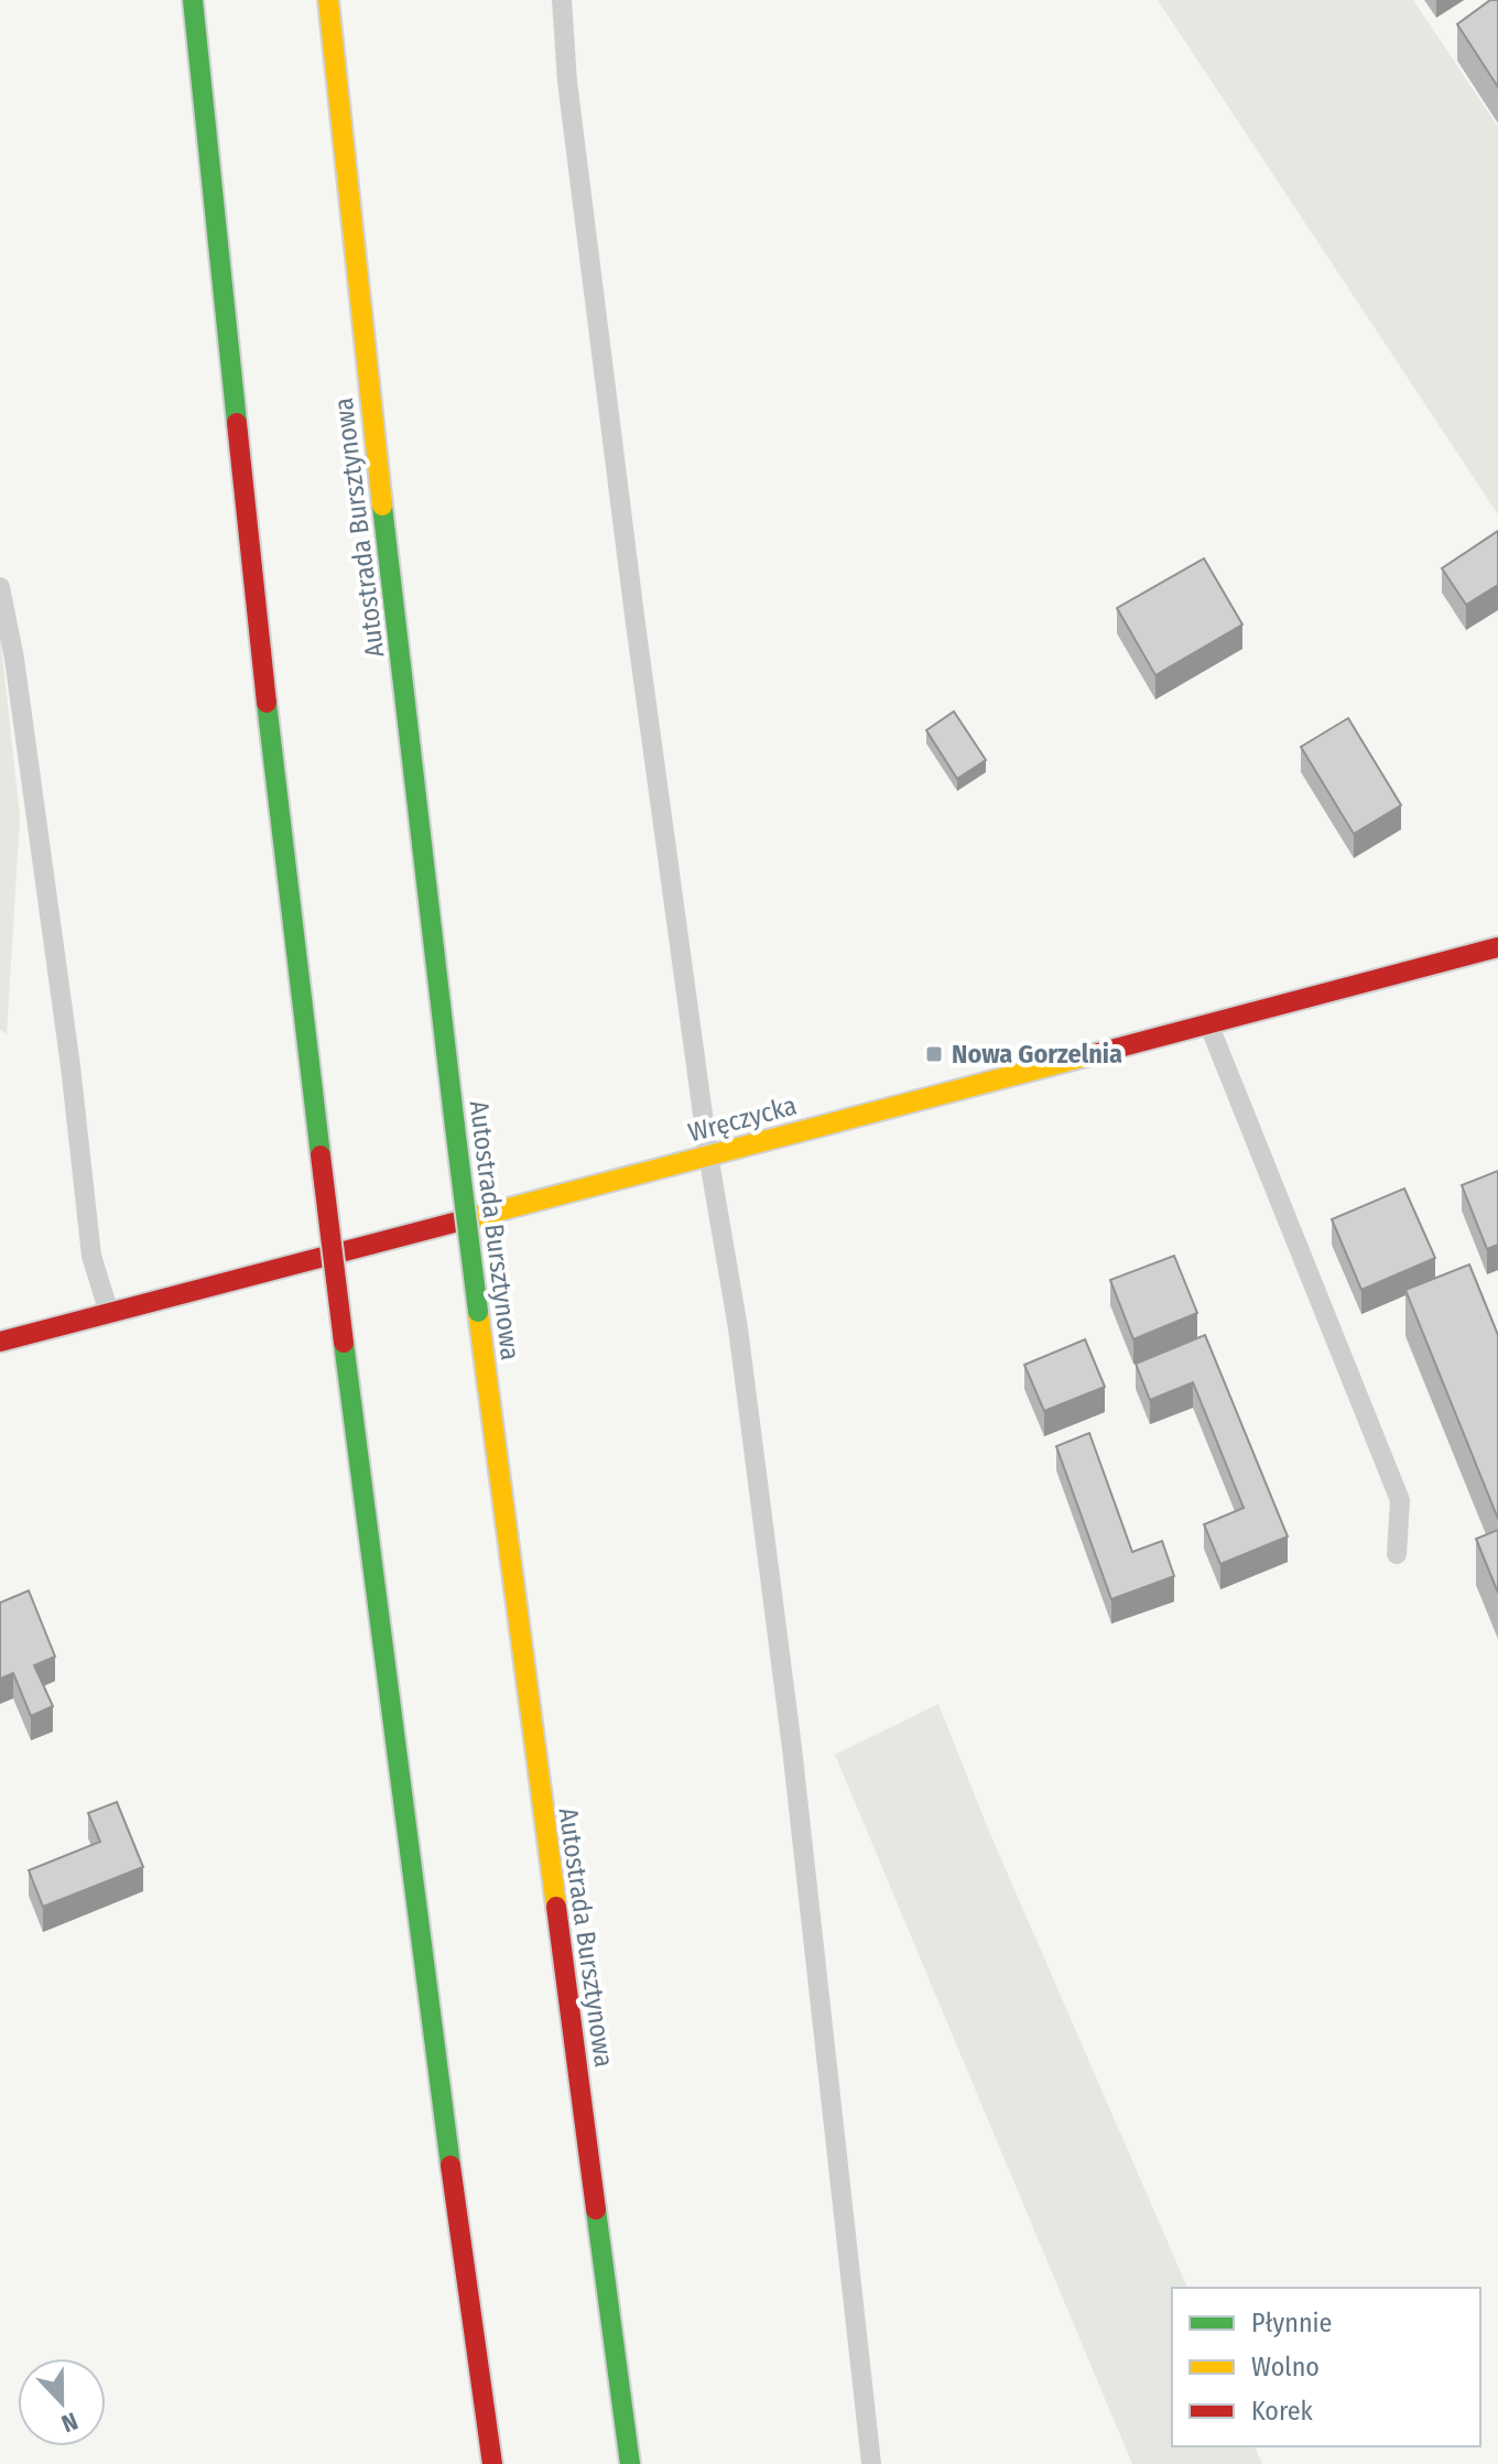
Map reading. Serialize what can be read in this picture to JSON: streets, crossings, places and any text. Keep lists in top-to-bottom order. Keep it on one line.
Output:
{"streets":{"main road":["Autostrada Bursztynowa","Wręczycka"]},"places":{"transit":["Nowa Gorzelnia"]},"legend":["Płynnie","Wolno","Korek"],"north":"bottom"}
